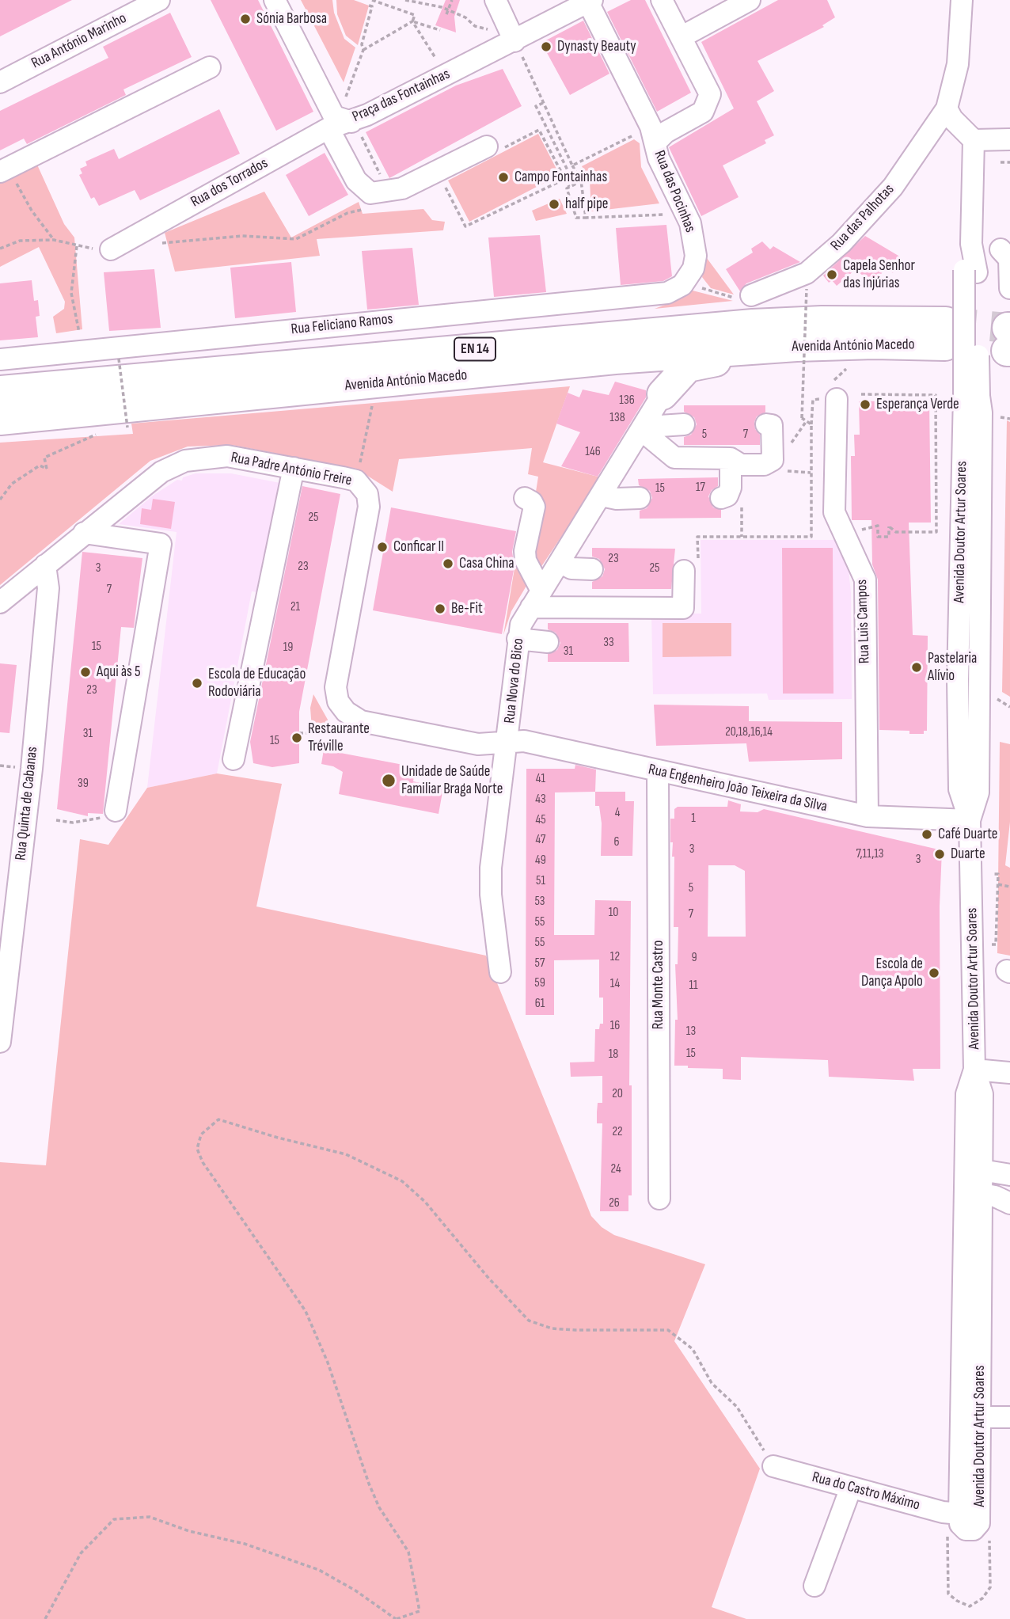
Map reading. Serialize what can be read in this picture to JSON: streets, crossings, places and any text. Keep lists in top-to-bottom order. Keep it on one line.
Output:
{"streets":{"highway":["Avenida António Macedo","EN 14"],"street":["Rua António Marinho","Praça das Fontainhas","Rua dos Torrados","Rua das Pocinhas","Rua das Palhotas","Rua Feliciano Ramos","Rua Padre António Freire","Avenida Doutor Artur Soares","Rua Luis Campos","Rua Nova do Bico","Rua Engenheiro João Teixeira da Silva","Rua Quinta de Cabanas","Rua Monte Castro","Rua do Castro Máximo"]},"crossings":[["Praça das Fontainhas","Rua dos Torrados"],["Rua das Pocinhas","Rua Feliciano Ramos"],["Rua Padre António Freire","Rua Nova do Bico"],["Rua Padre António Freire","Rua Engenheiro João Teixeira da Silva"],["Rua Padre António Freire","Rua Quinta de Cabanas"],["Avenida Doutor Artur Soares","Rua Engenheiro João Teixeira da Silva"],["Avenida Doutor Artur Soares","Rua do Castro Máximo"],["Rua Luis Campos","Rua Engenheiro João Teixeira da Silva"],["Rua Nova do Bico","Rua Engenheiro João Teixeira da Silva"],["Rua Engenheiro João Teixeira da Silva","Rua Monte Castro"]],"places":["Sónia Barbosa","Dynasty Beauty","Campo Fontainhas","half pipe","Capela Senhor das Injúrias","Esperança Verde","Conficar II","Casa China","Be-Fit","Pastelaria Alívio","Aqui às 5","Escola de Educação Rodoviária","Restaurante Tréville","Unidade de Saúde Familiar Braga Norte","Café Duarte","Duarte","Escola de Dança Apolo"],"house_numbers":["136","138","5","7","146","17","15","25","23","23","3","25","7","21","33","15","19","31","23","20,18,16,14","31","15","41","39","43","4","1","45","47","6","3","7,11,13","3","49","51","5","53","10","7","55","55","12","9","57","59","14","11","61","16","13","15","18","20","22","24","26"]}
